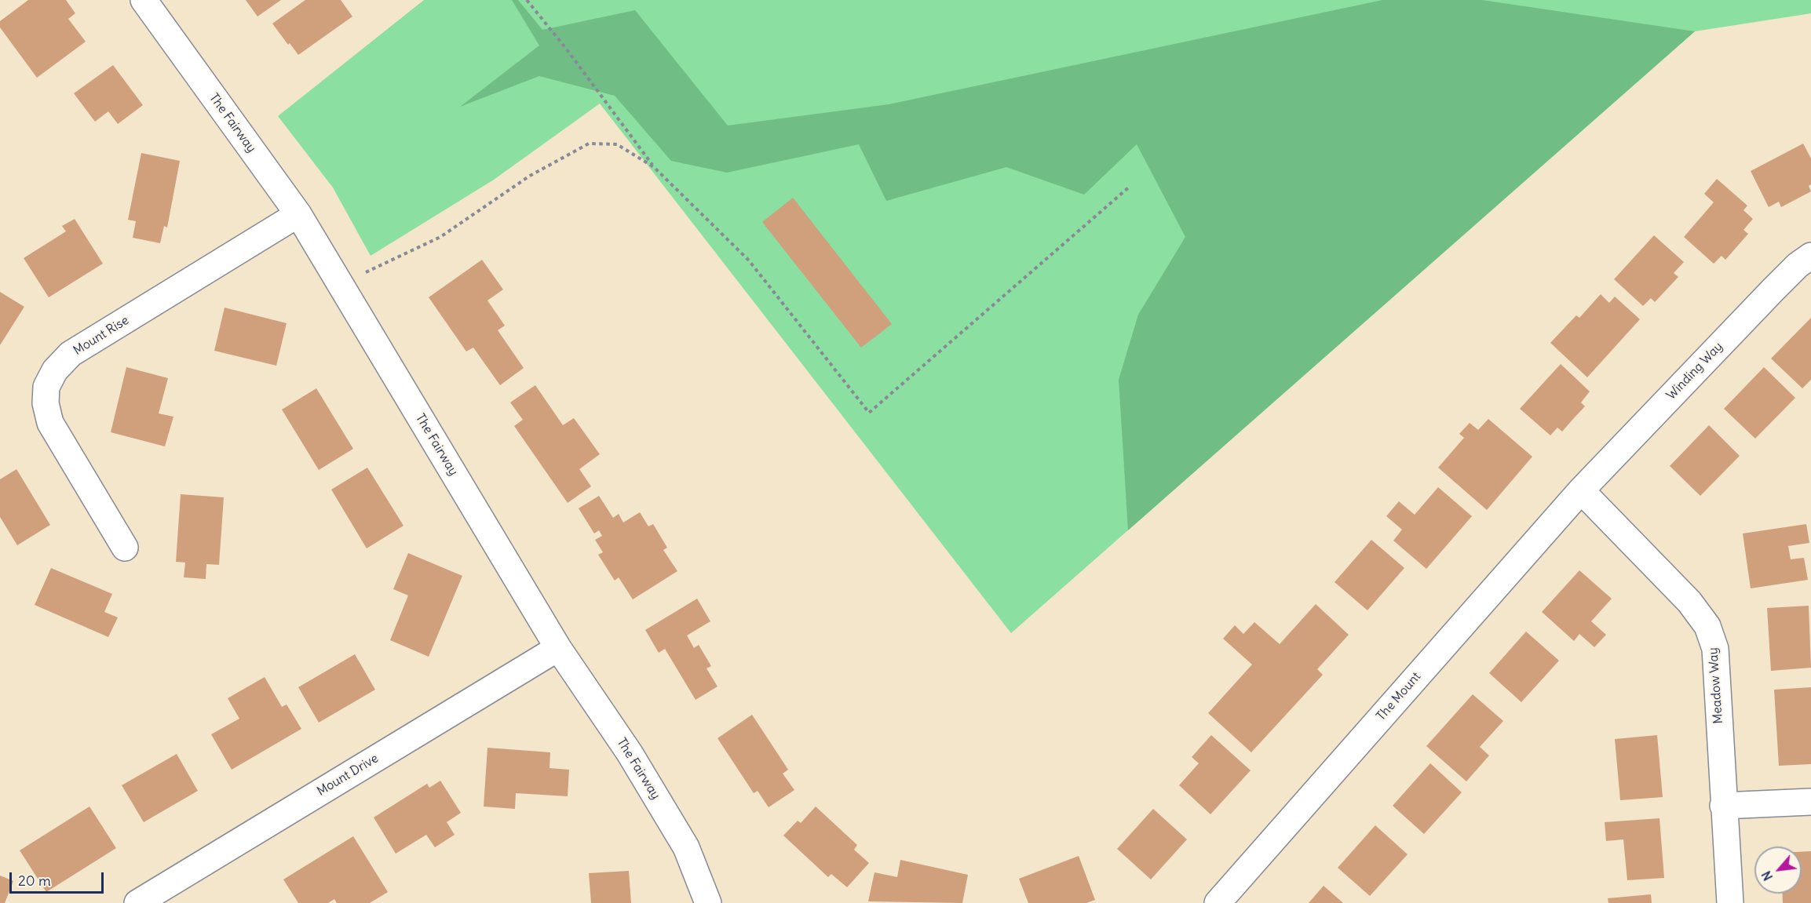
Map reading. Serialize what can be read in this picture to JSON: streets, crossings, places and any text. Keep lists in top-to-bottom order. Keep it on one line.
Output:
{"streets":{"street":["The Fairway","Mount Rise","Winding Way","Meadow Way","The Mount","Mount Drive"]},"crossings":[["The Fairway","Mount Rise"],["The Fairway","Mount Drive"],["Winding Way","Meadow Way"],["Winding Way","The Mount"],["Meadow Way","The Mount"]],"scale_bar":"20 m","north":"bottom left"}
